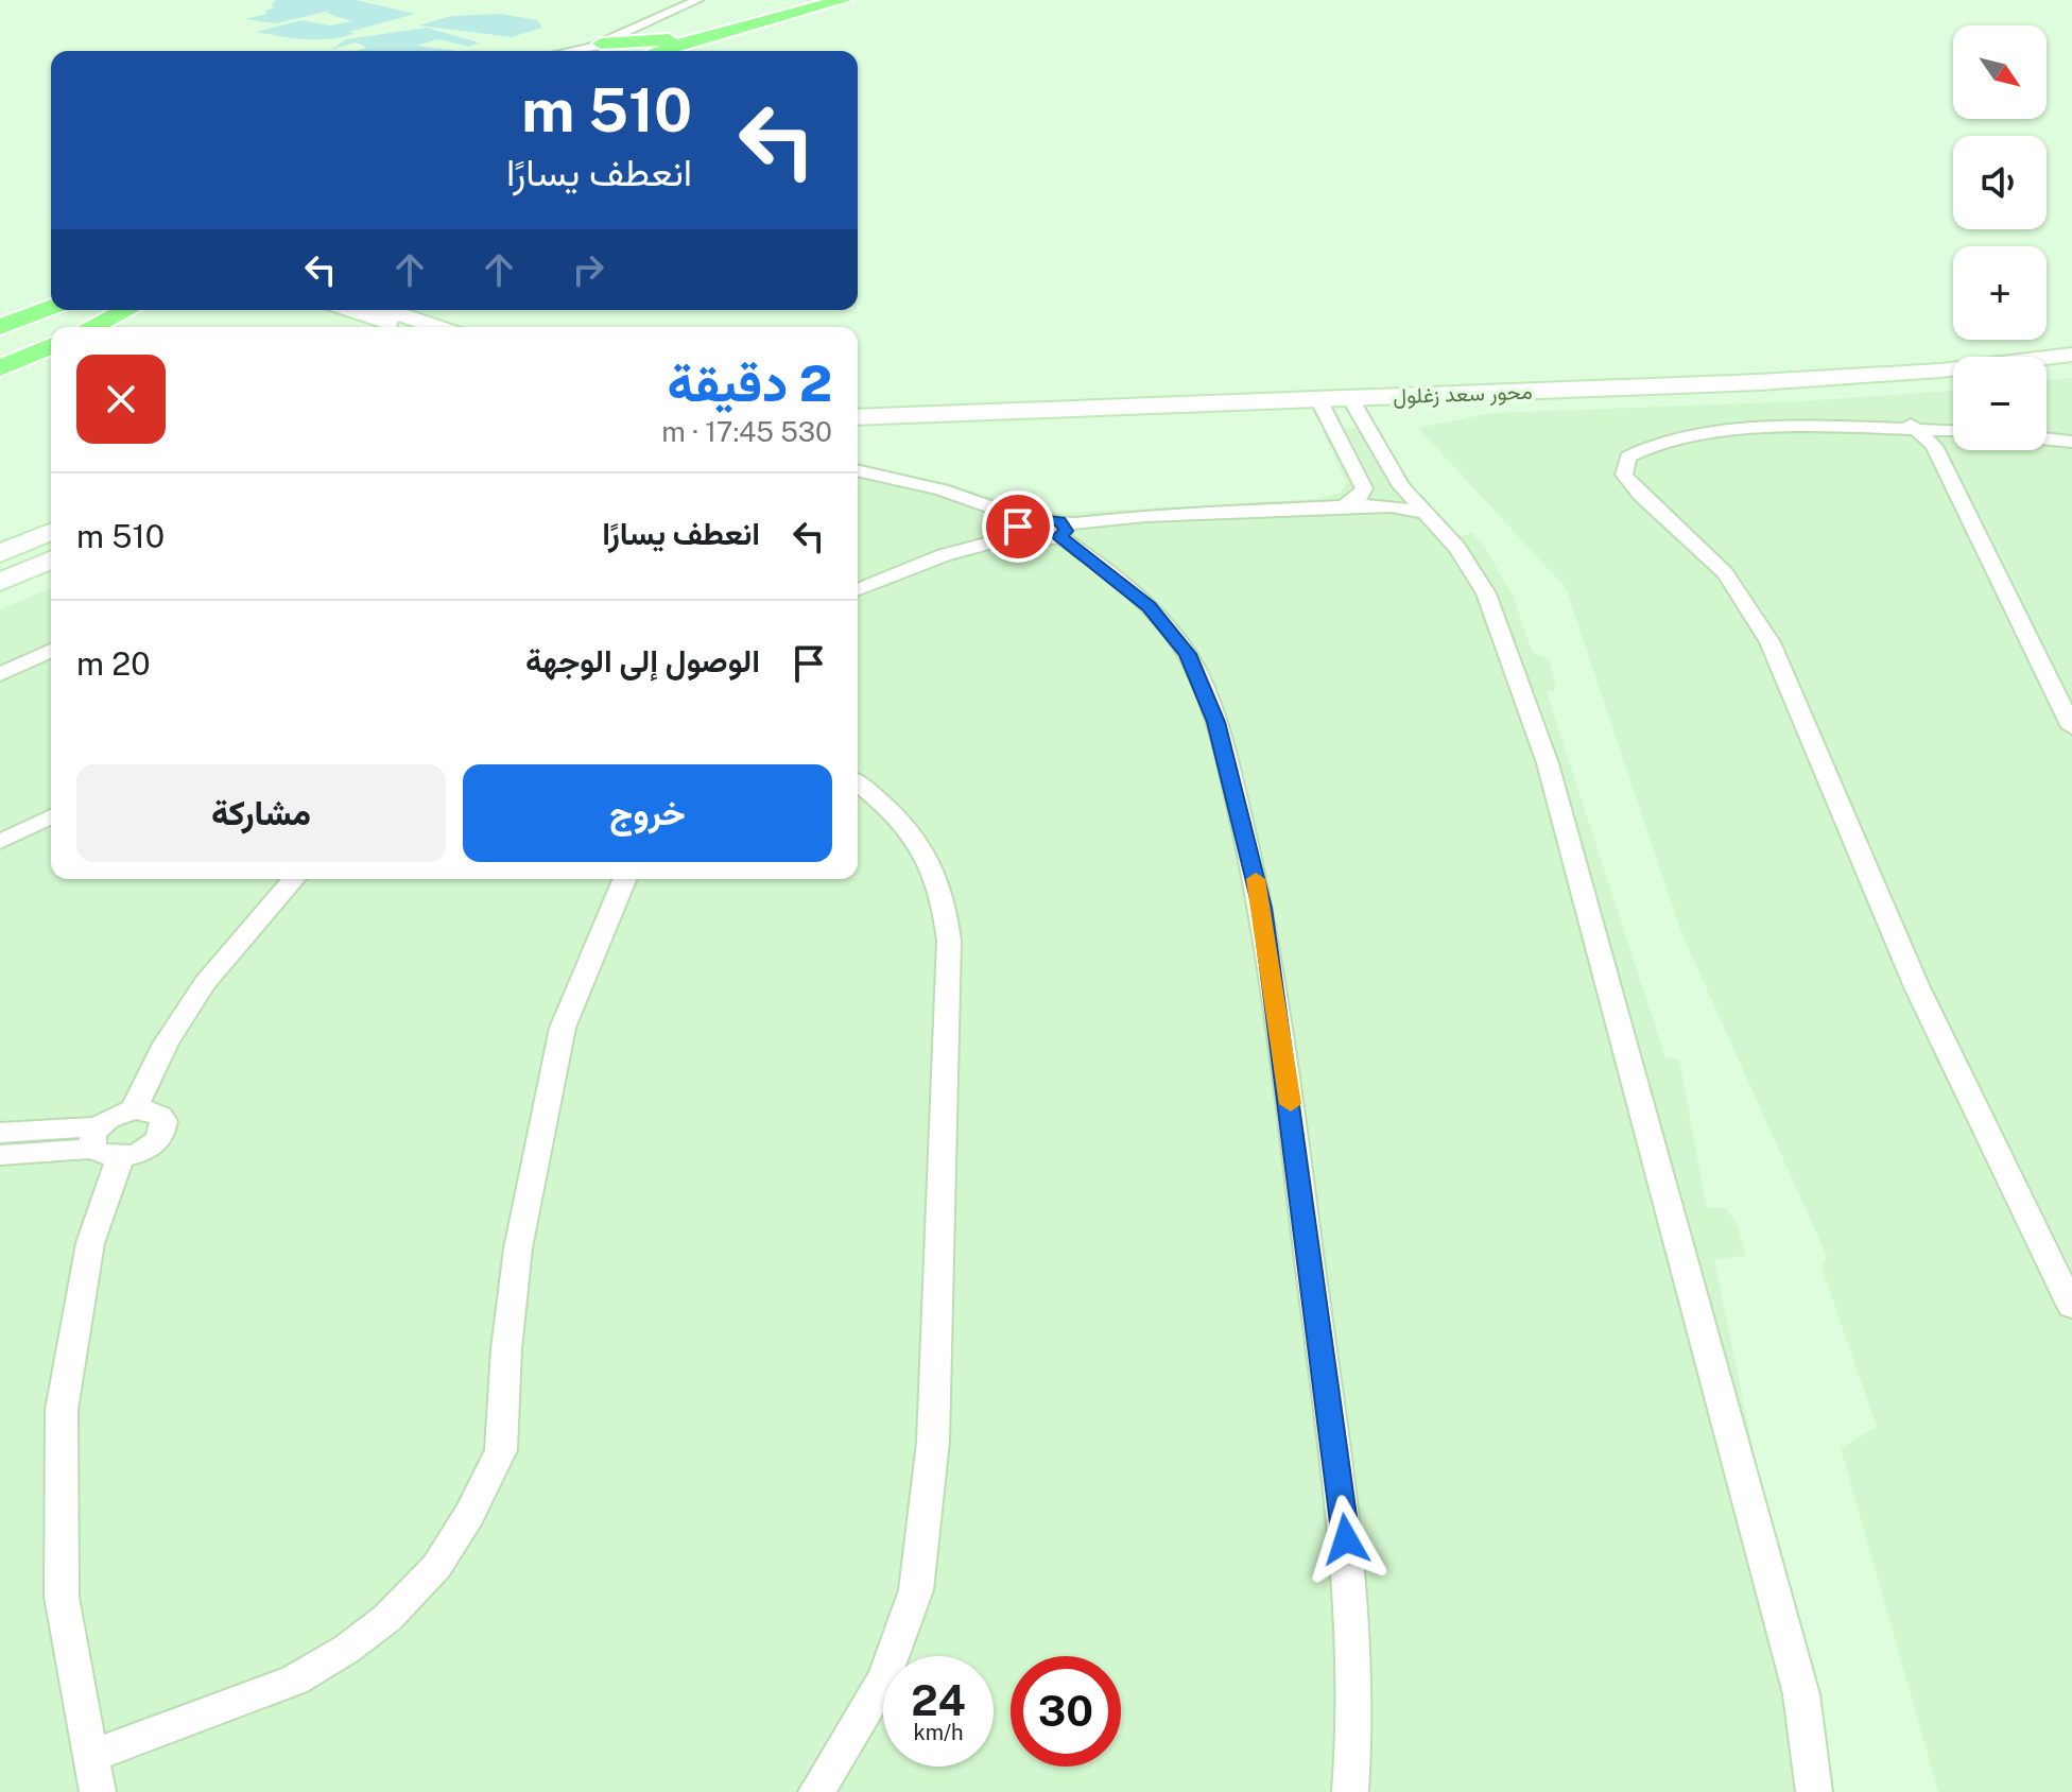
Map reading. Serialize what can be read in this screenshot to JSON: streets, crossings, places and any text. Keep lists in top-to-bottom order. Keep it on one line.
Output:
{"streets":{"main road":["محور سعد زغلول"]},"north":"bottom right","page":{"map_buttons":["+","−"],"turn":["510 m","انعطف يسارًا"],"heading":["2 دقيقة","530 m · 17:45"],"list":[{"name":"انعطف يسارًا","value":"510 m"},{"name":"الوصول إلى الوجهة","value":"20 m"}],"buttons":["خروج","مشاركة"],"speed":"24 km/h","limit":"30"}}
